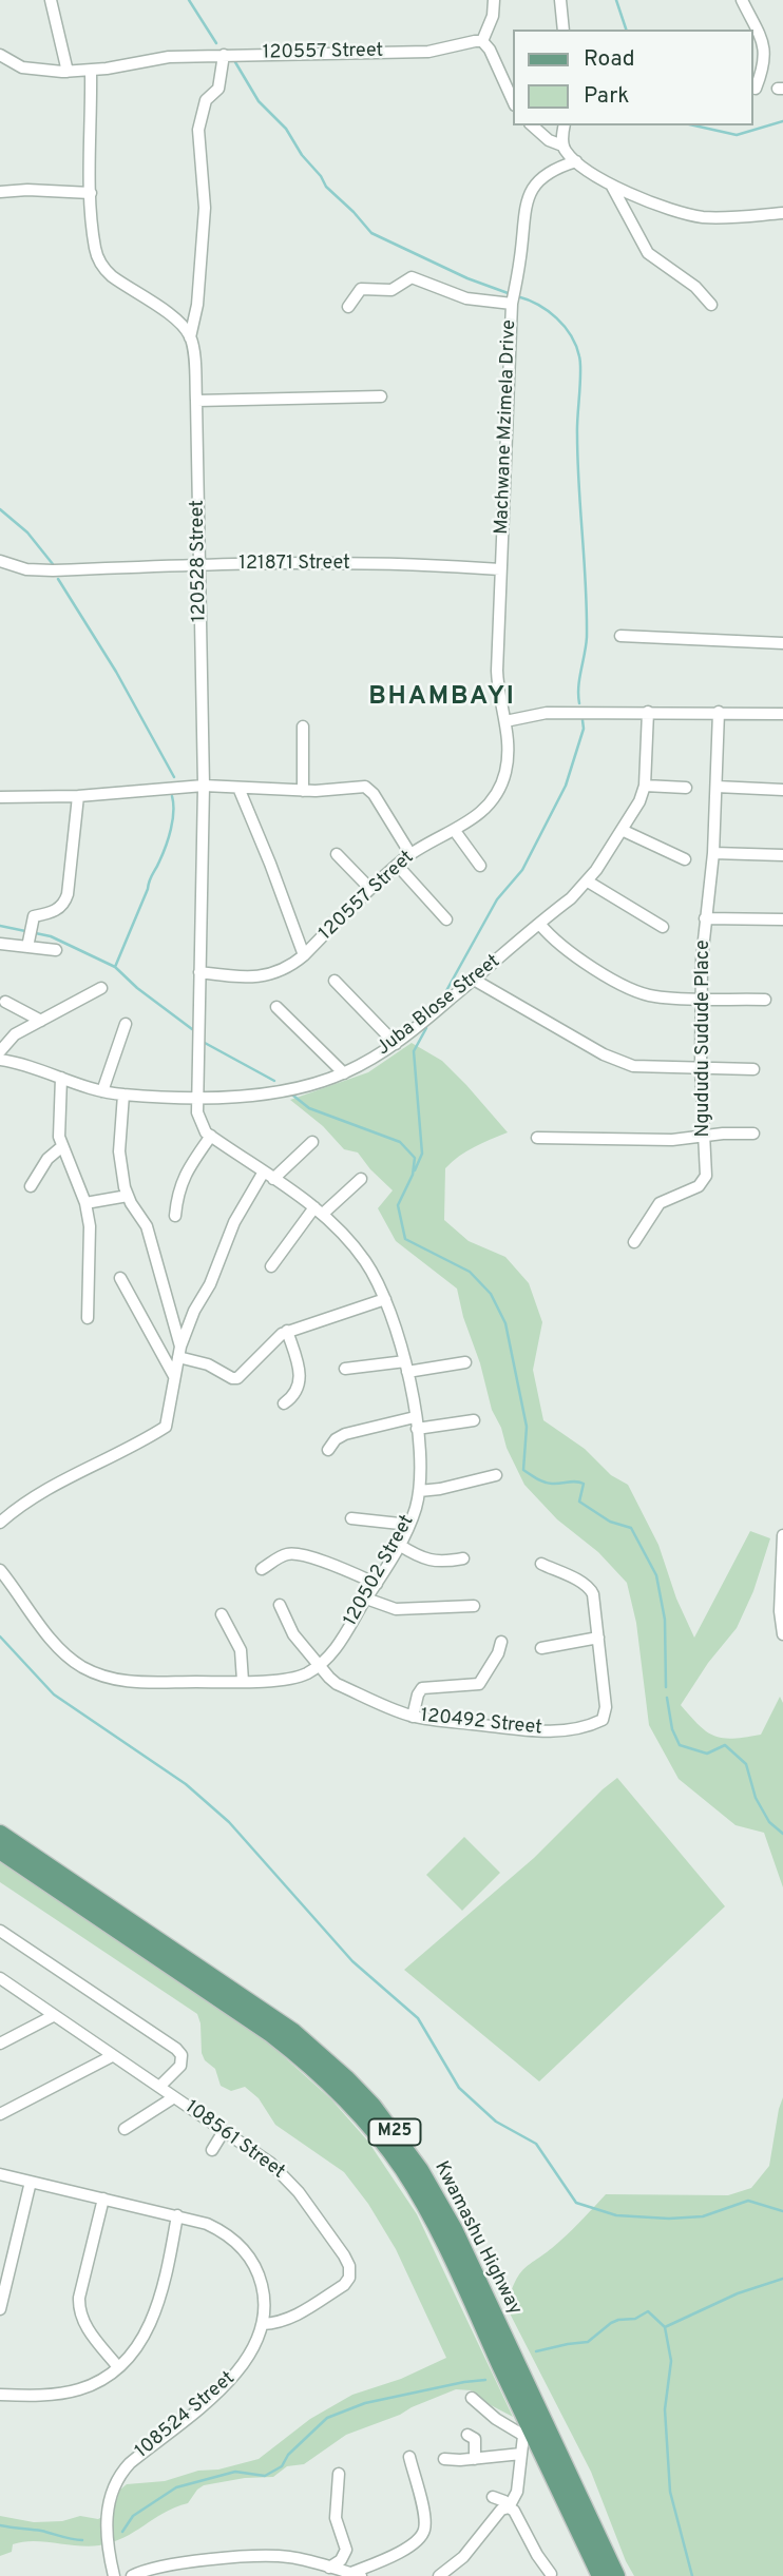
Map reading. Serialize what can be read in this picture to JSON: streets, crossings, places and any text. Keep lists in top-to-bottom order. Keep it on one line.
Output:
{"streets":{"main road":["M25","Kwamashu Highway"],"street":["120557 Street","Machwane Mzimela Drive","120528 Street","121871 Street","Juba Blose Street","Ngududu Sudude Place","120502 Street","120492 Street","108561 Street","108524 Street"]},"crossings":[["120557 Street","Machwane Mzimela Drive"],["120557 Street","120528 Street"],["Machwane Mzimela Drive","121871 Street"],["120528 Street","121871 Street"],["120528 Street","Juba Blose Street"],["120502 Street","120492 Street"],["108561 Street","108524 Street"]],"districts":["BHAMBAYI"],"legend":["Road","Park"]}
